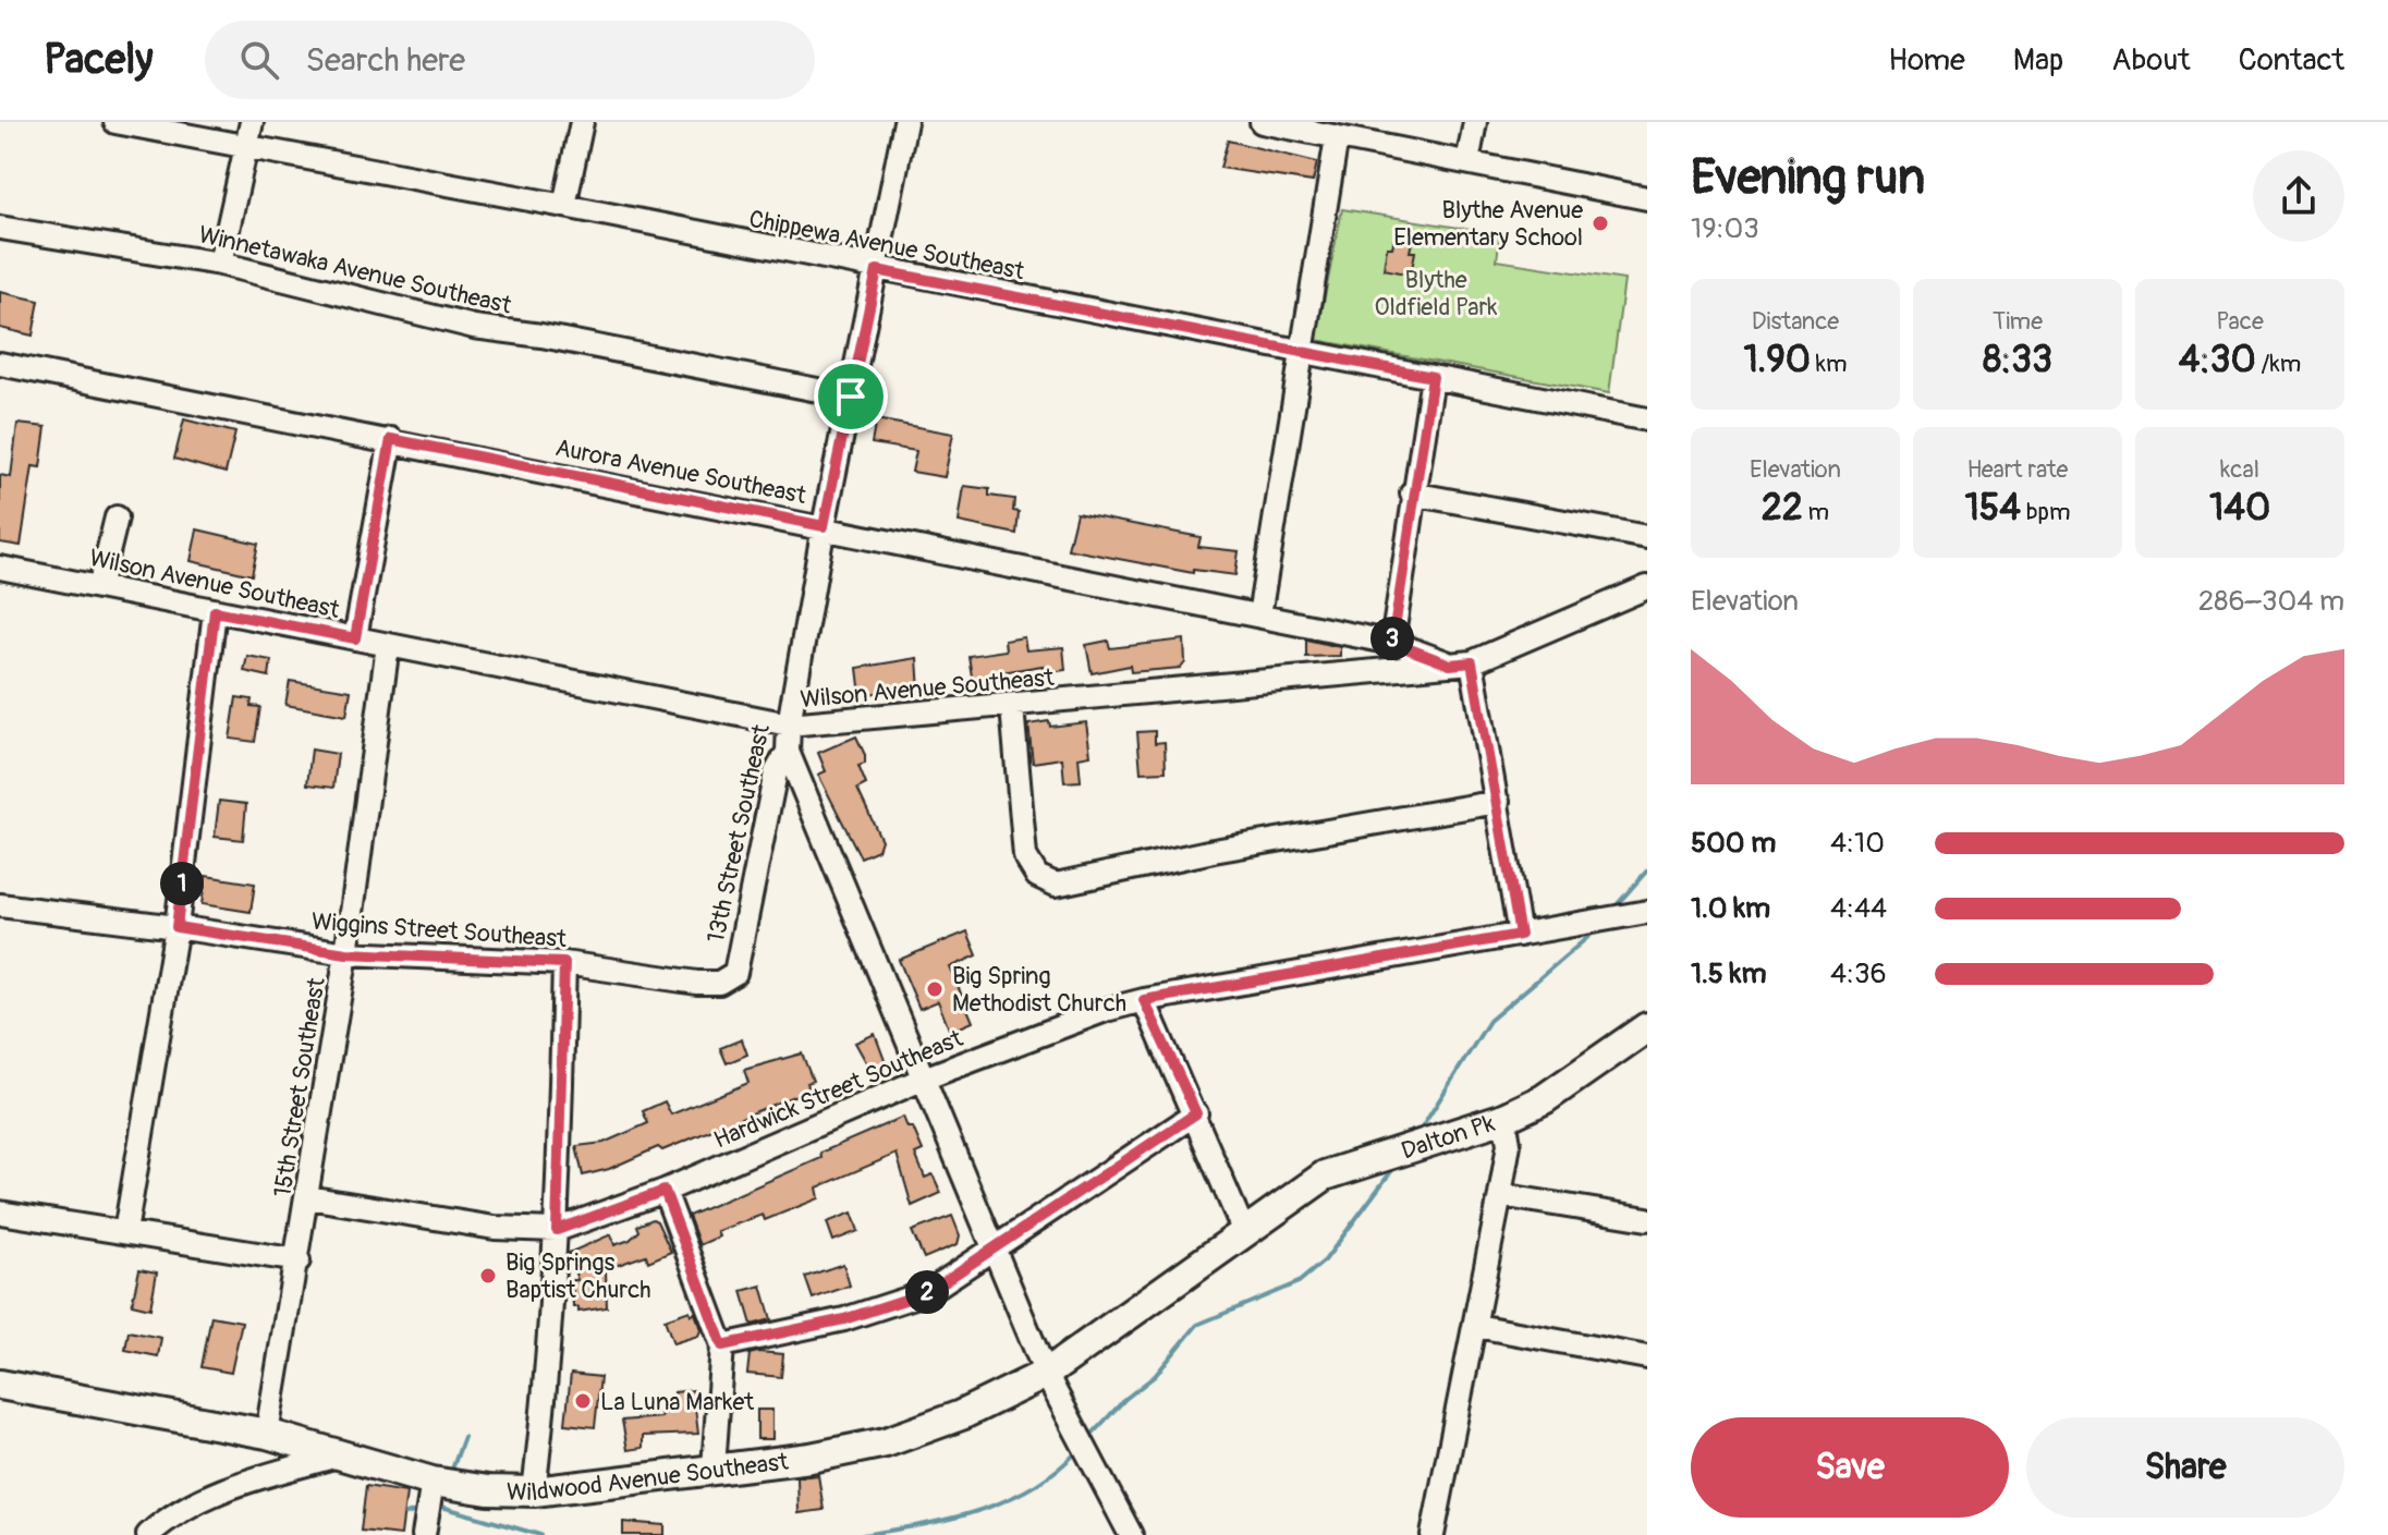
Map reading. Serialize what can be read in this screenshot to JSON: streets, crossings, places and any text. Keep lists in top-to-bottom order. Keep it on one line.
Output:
{"streets":{"main road":["Dalton Pk","Wildwood Avenue Southeast"],"street":["Chippewa Avenue Southeast","Winnetawaka Avenue Southeast","Aurora Avenue Southeast","Wilson Avenue Southeast","13th Street Southeast","Wiggins Street Southeast","15th Street Southeast","Hardwick Street Southeast"]},"crossings":[["Chippewa Avenue Southeast","13th Street Southeast"],["Winnetawaka Avenue Southeast","13th Street Southeast"],["Aurora Avenue Southeast","Wilson Avenue Southeast"],["Aurora Avenue Southeast","13th Street Southeast"],["Wilson Avenue Southeast","13th Street Southeast"],["Wilson Avenue Southeast","15th Street Southeast"],["13th Street Southeast","Wiggins Street Southeast"],["Wiggins Street Southeast","15th Street Southeast"],["15th Street Southeast","Hardwick Street Southeast"],["15th Street Southeast","Wildwood Avenue Southeast"],["Dalton Pk","Wildwood Avenue Southeast"]],"parks":["Blythe Oldfield Park"],"places":["Blythe Avenue Elementary School","Big Spring Methodist Church","Big Springs Baptist Church","La Luna Market"],"page":{"header":"Pacely","search":"Search here","nav":["Home","Map","About","Contact"],"heading":["Evening run","19:03"],"stats":[["Distance","1.90 km"],["Time","8:33"],["Pace","4:30 /km"],["Elevation","22 m"],["Heart rate","154 bpm"],["kcal","140"]],"chart":["Elevation","286–304 m"],"pins":["3","1","2"],"list":[{"name":"500 m","note":"4:10"},{"name":"1.0 km","note":"4:44"},{"name":"1.5 km","note":"4:36"}],"buttons":["Save","Share"]}}
